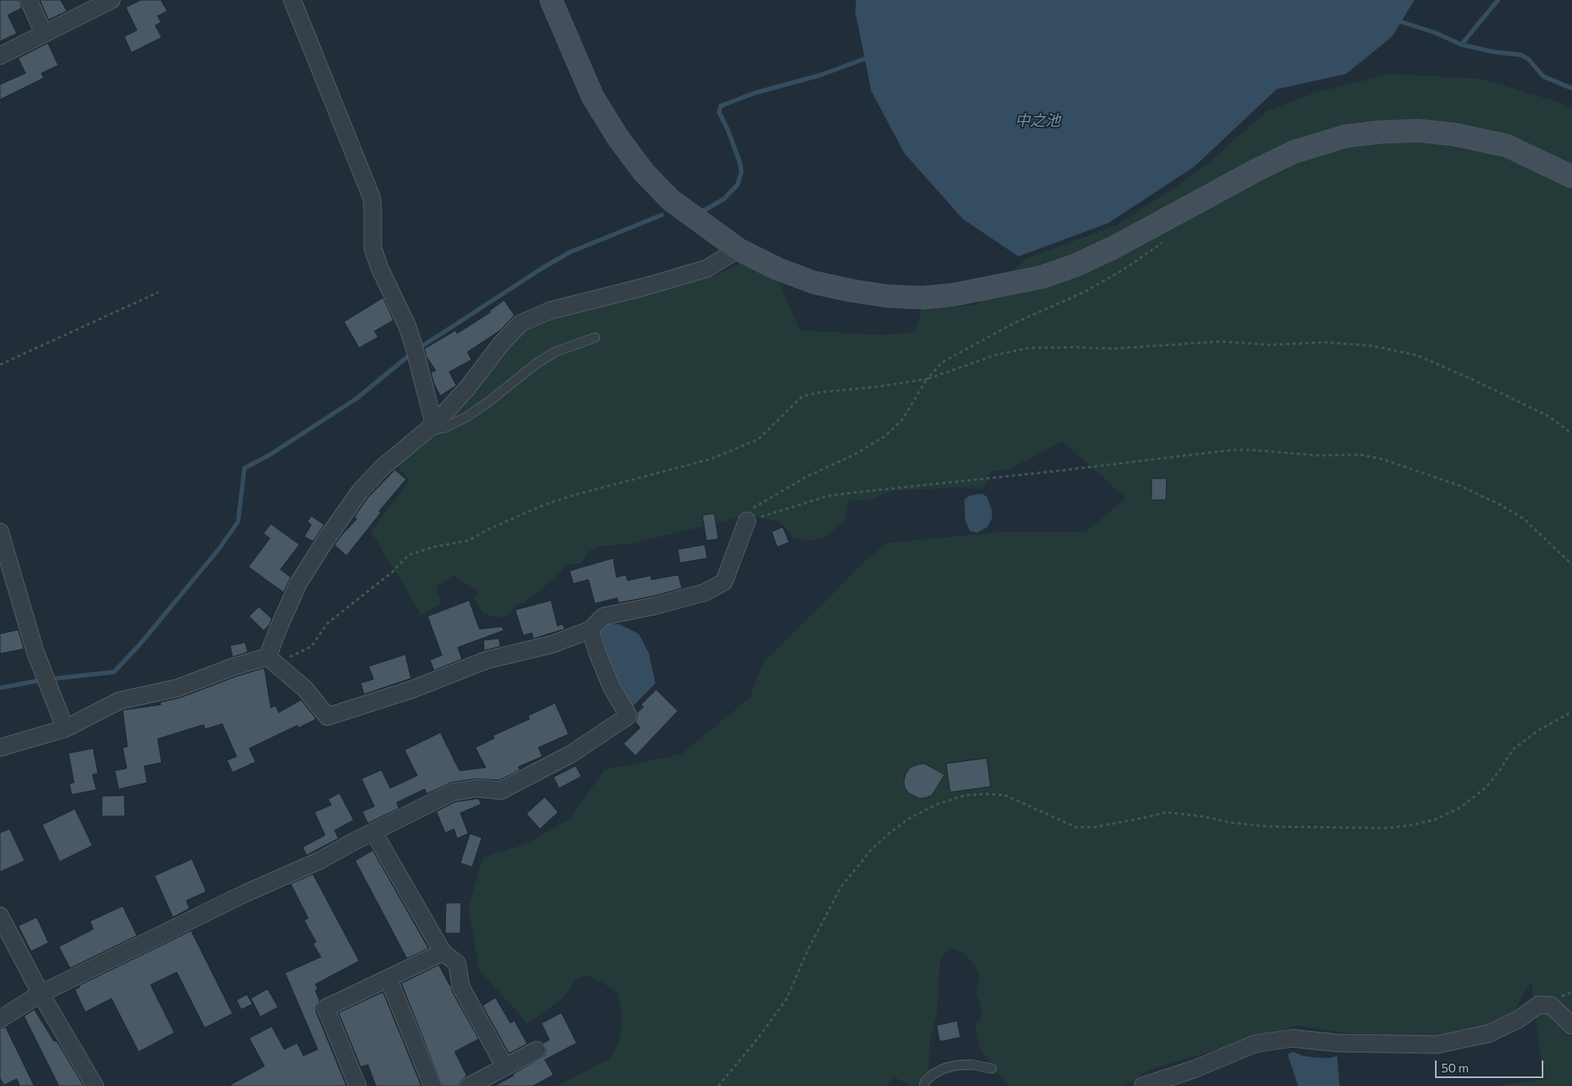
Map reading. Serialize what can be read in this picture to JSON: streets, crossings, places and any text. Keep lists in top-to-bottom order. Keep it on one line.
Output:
{"water":["中之池"],"scale_bar":"50 m"}
